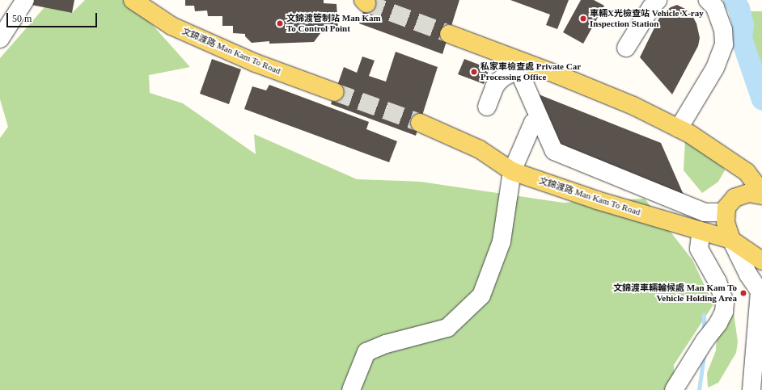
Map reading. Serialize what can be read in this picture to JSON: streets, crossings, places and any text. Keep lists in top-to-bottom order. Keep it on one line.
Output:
{"streets":{"main road":["文錦渡路 Man Kam To Road"]},"places":["車輛X光檢查站 Vehicle X-ray Inspection Station","文錦渡管制站 Man Kam To Control Point","私家車檢查處 Private Car Processing Office","文錦渡車輛輪候處 Man Kam To Vehicle Holding Area"],"scale_bar":"50 m"}
